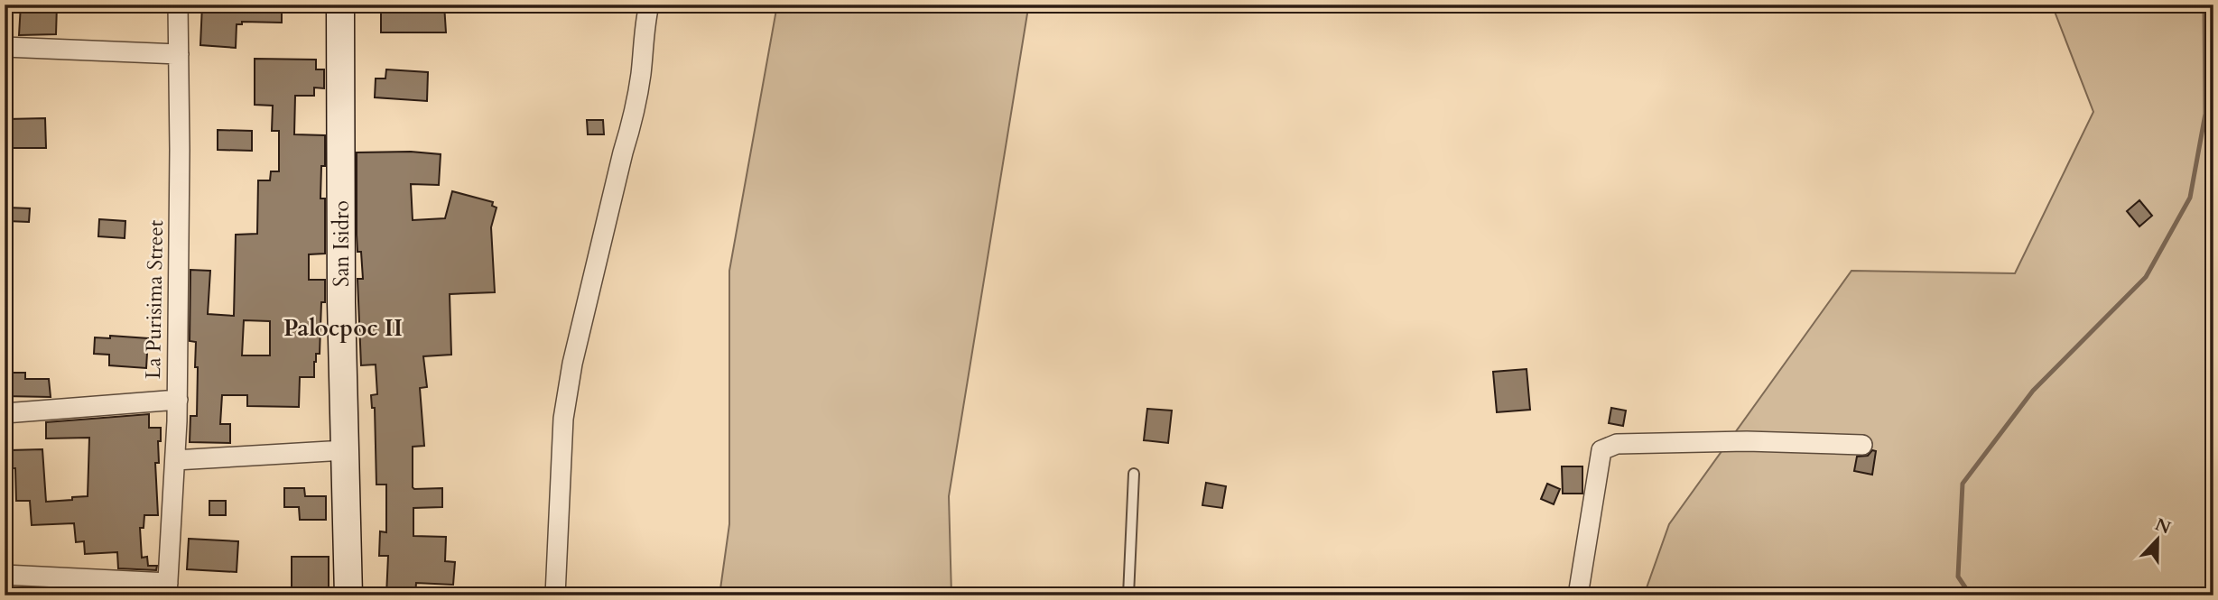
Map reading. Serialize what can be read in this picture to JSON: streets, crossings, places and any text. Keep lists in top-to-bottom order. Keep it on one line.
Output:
{"streets":{"street":["San Isidro","La Purisima Street"]},"districts":["Palocpoc II"],"north":"top"}
